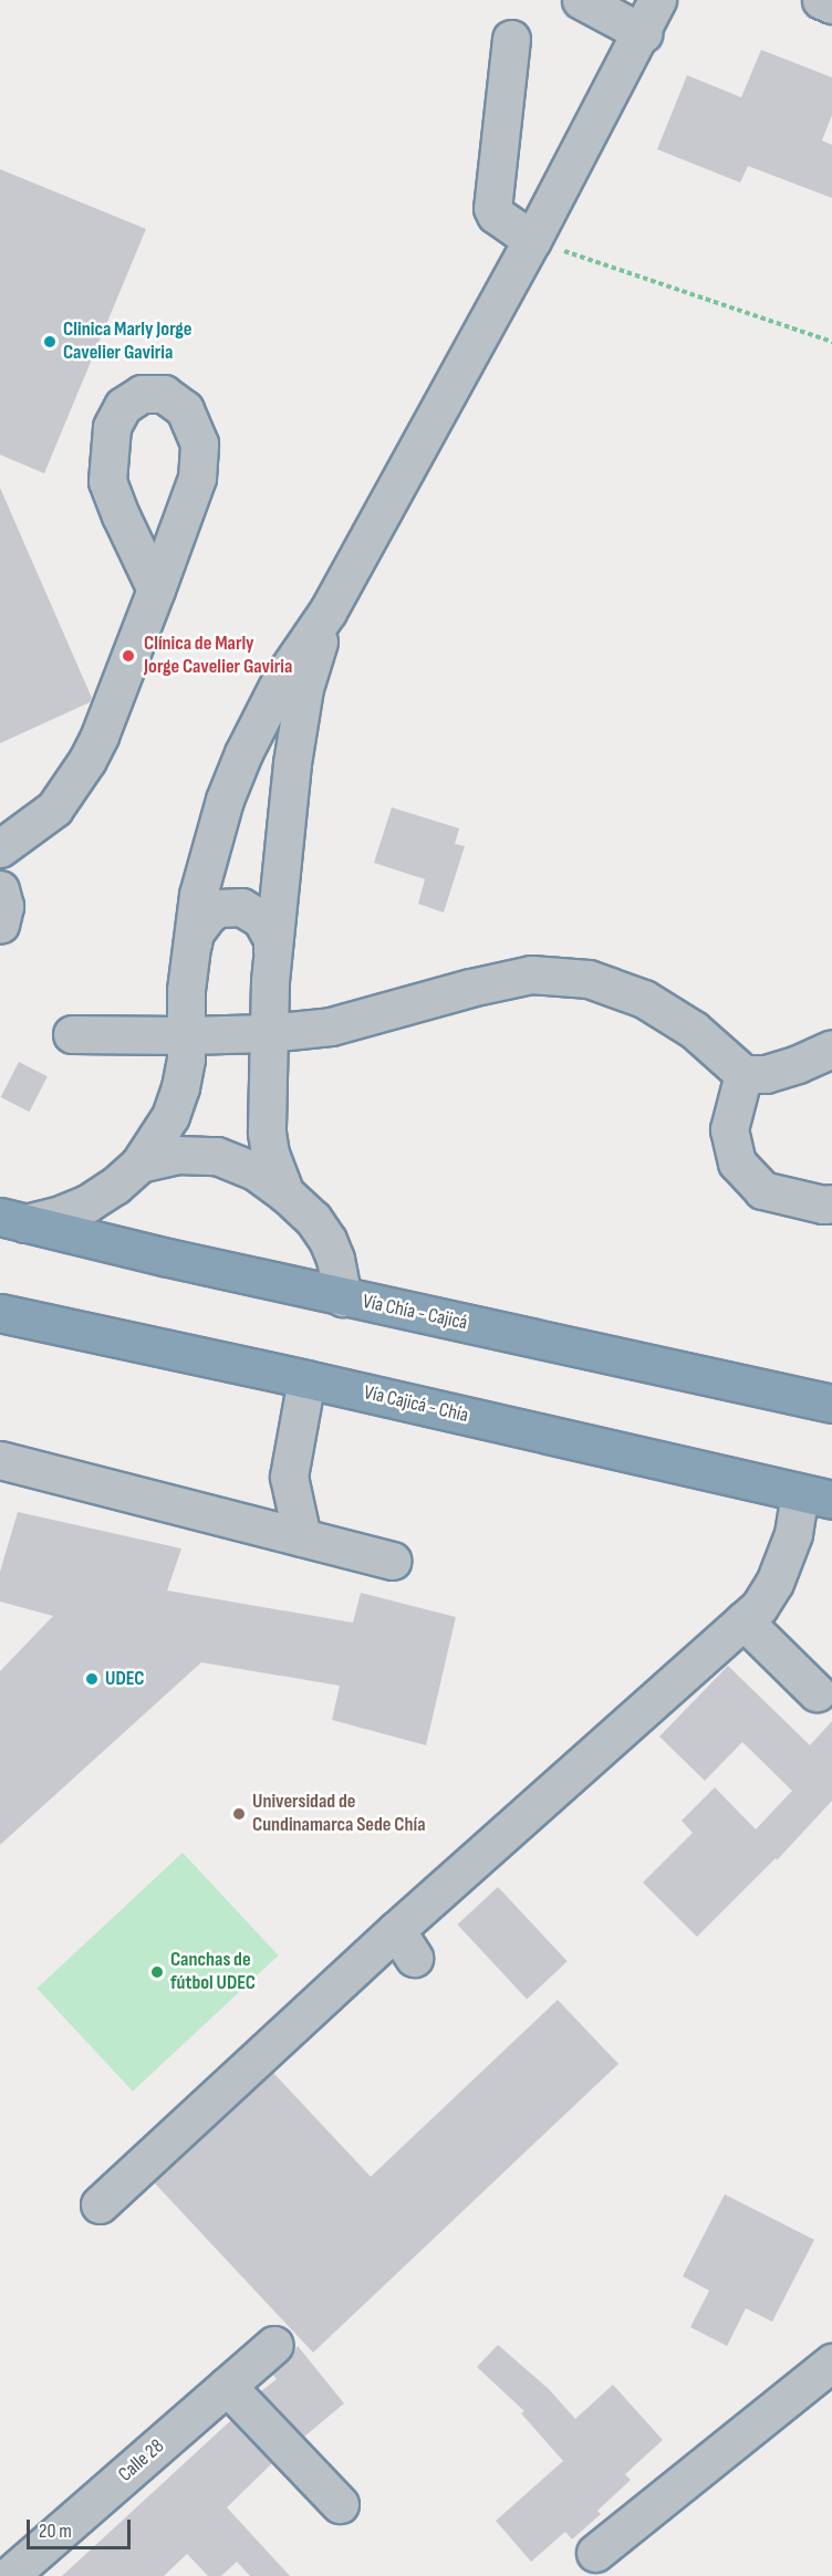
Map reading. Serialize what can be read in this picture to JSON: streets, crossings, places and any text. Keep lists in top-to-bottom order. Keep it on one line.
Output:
{"streets":{"highway":["Vía Chía - Cajicá","Vía Cajicá - Chía"],"street":["Calle 28"]},"places":["Clinica Marly Jorge Cavelier Gaviria","Clínica de Marly Jorge Cavelier Gaviria","UDEC","Universidad de Cundinamarca Sede Chía","Canchas de fútbol UDEC"],"scale_bar":"20 m"}
